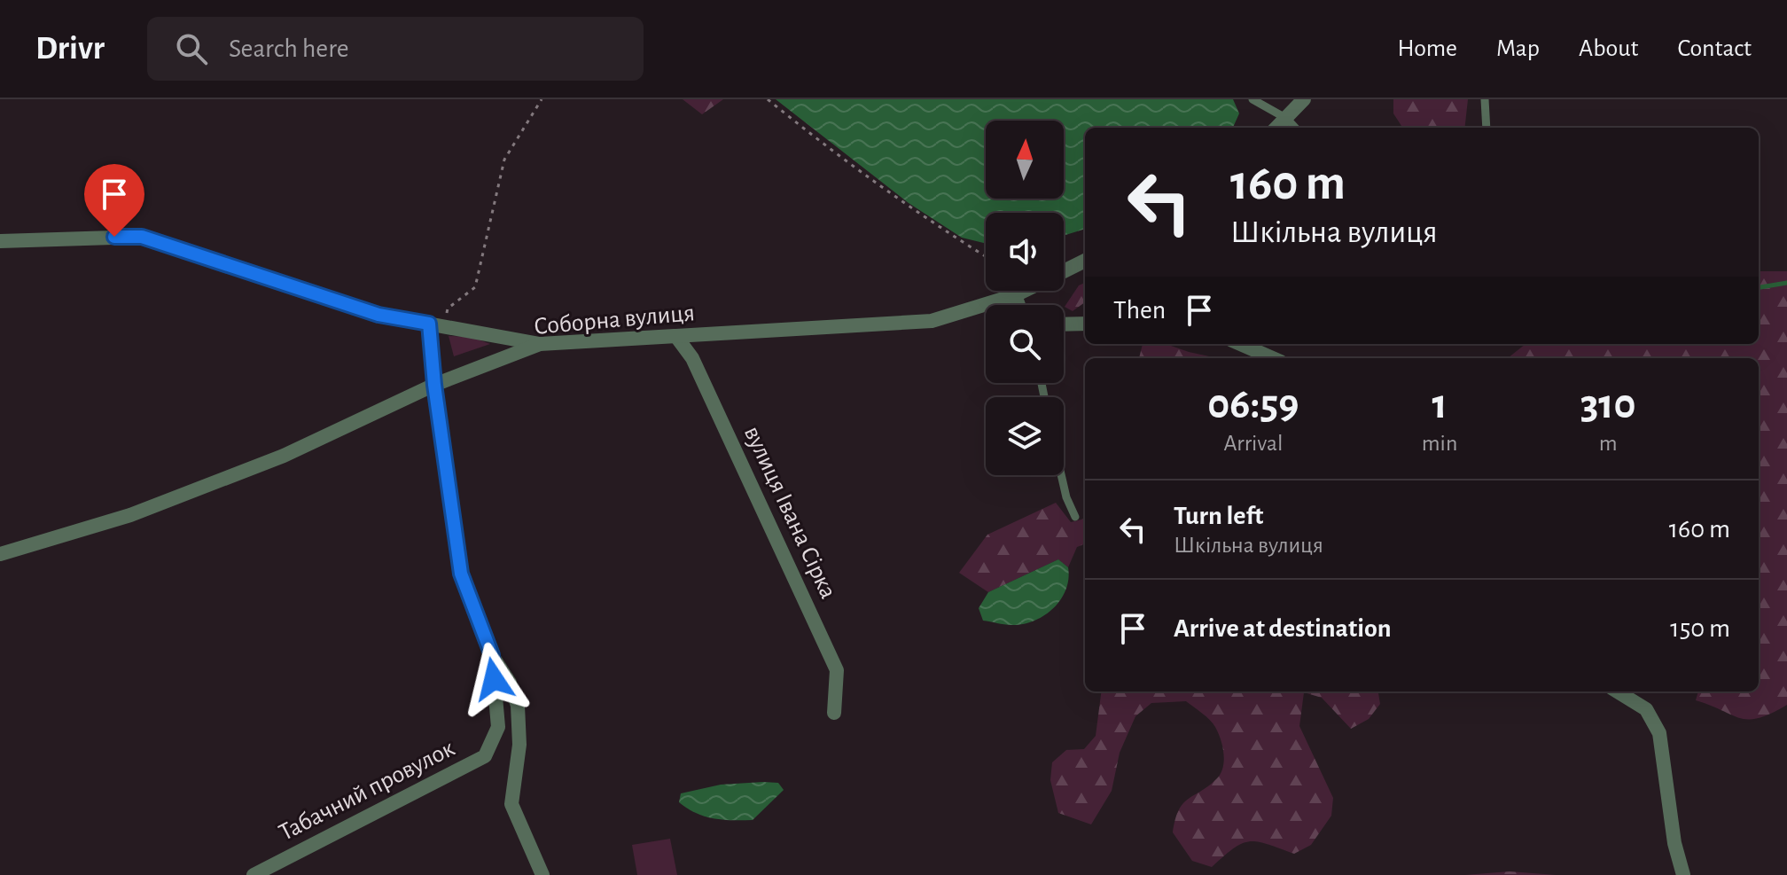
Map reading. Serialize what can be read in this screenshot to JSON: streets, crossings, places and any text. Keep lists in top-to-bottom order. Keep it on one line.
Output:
{"streets":{"street":["Соборна вулиця","вулиця Івана Сірка","Табачний провулок"]},"crossings":[["Соборна вулиця","вулиця Івана Сірка"]],"north":"top","page":{"header":"Drivr","search":"Search here","nav":["Home","Map","About","Contact"],"turn":["160 m","Шкільна вулиця"],"then":"Then","eta":["06:59","Arrival","1","min","310","m"],"list":[{"name":"Turn left","note":"Шкільна вулиця","value":"160 m"},{"name":"Arrive at destination","value":"150 m"}]}}
